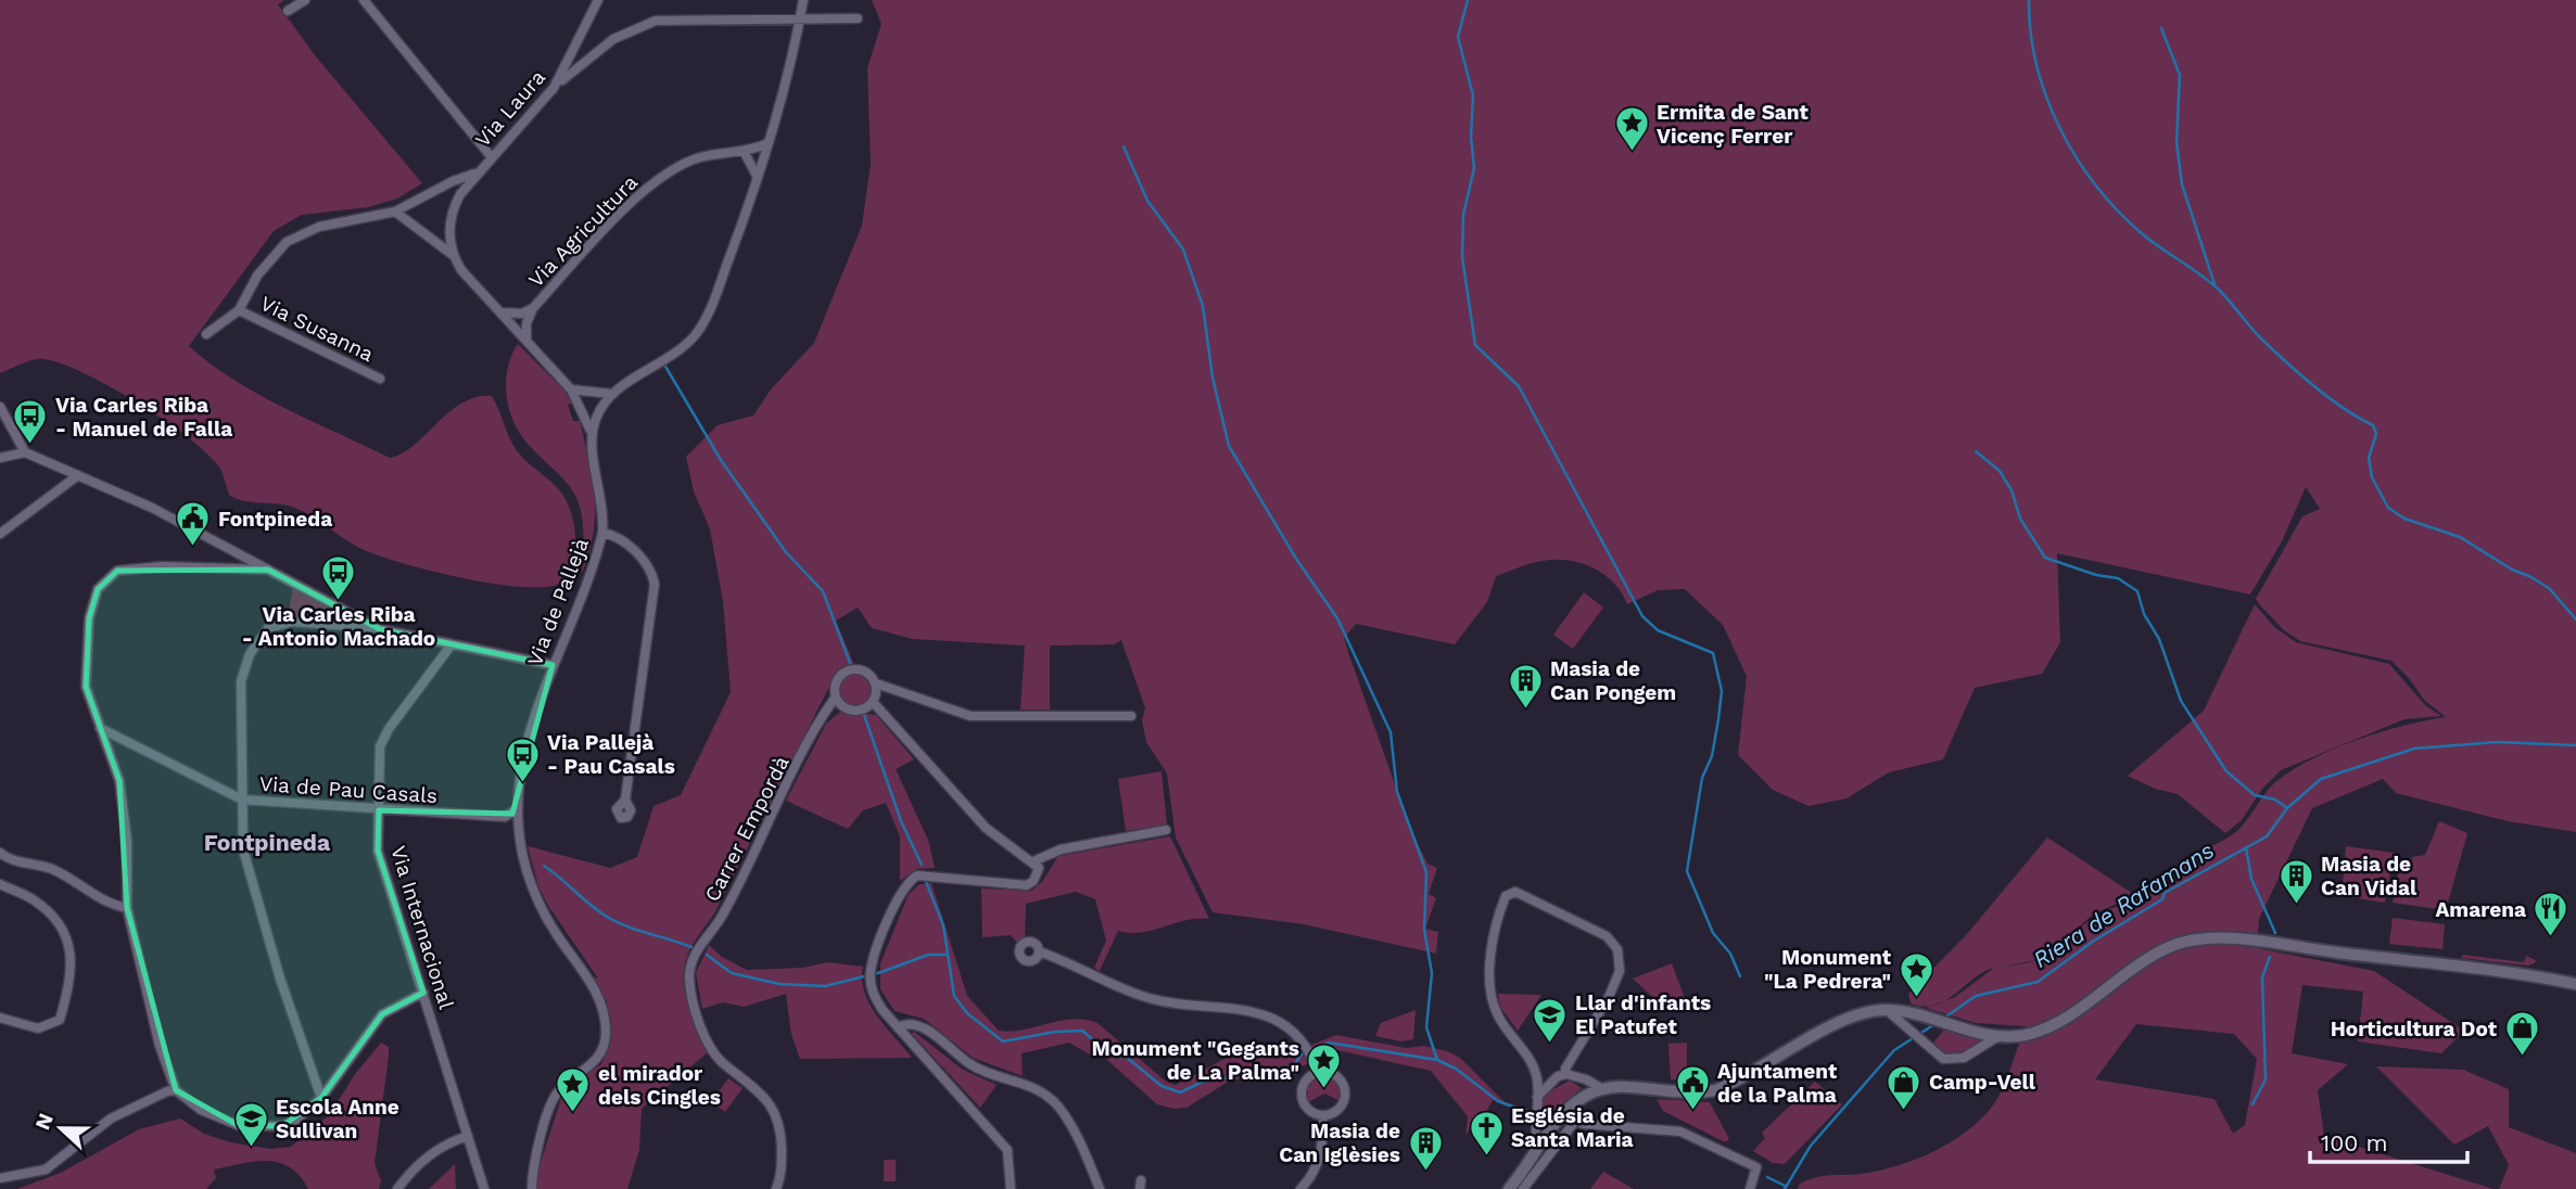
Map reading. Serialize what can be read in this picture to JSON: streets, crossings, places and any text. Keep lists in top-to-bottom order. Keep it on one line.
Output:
{"streets":{"street":["Via Laura","Via Agricultura","Via Susanna","Via de Pallejà","Via de Pau Casals","Carrer Empordà","Via Internacional"]},"crossings":[["Via Laura","Via de Pallejà"],["Via Agricultura","Via de Pallejà"],["Via de Pallejà","Via de Pau Casals"],["Via de Pau Casals","Via Internacional"]],"districts":["Fontpineda"],"water":["Riera de Rafamans"],"places":{"place":["Ermita de Sant Vicenç Ferrer","Monument \"La Pedrera\"","Monument \"Gegants de La Palma\"","el mirador dels Cingles"],"bus stop":["Via Carles Riba - Manuel de Falla","Via Carles Riba - Antonio Machado","Via Pallejà - Pau Casals"],"public building":["Fontpineda","Ajuntament de la Palma"],"building":["Masia de Can Pongem","Masia de Can Vidal","Masia de Can Iglèsies"],"restaurant":["Amarena"],"school or university":["Llar d'infants El Patufet","Escola Anne Sullivan"],"shop":["Horticultura Dot","Camp-Vell"],"church":["Església de Santa Maria"]},"scale_bar":"100 m","north":"left"}
